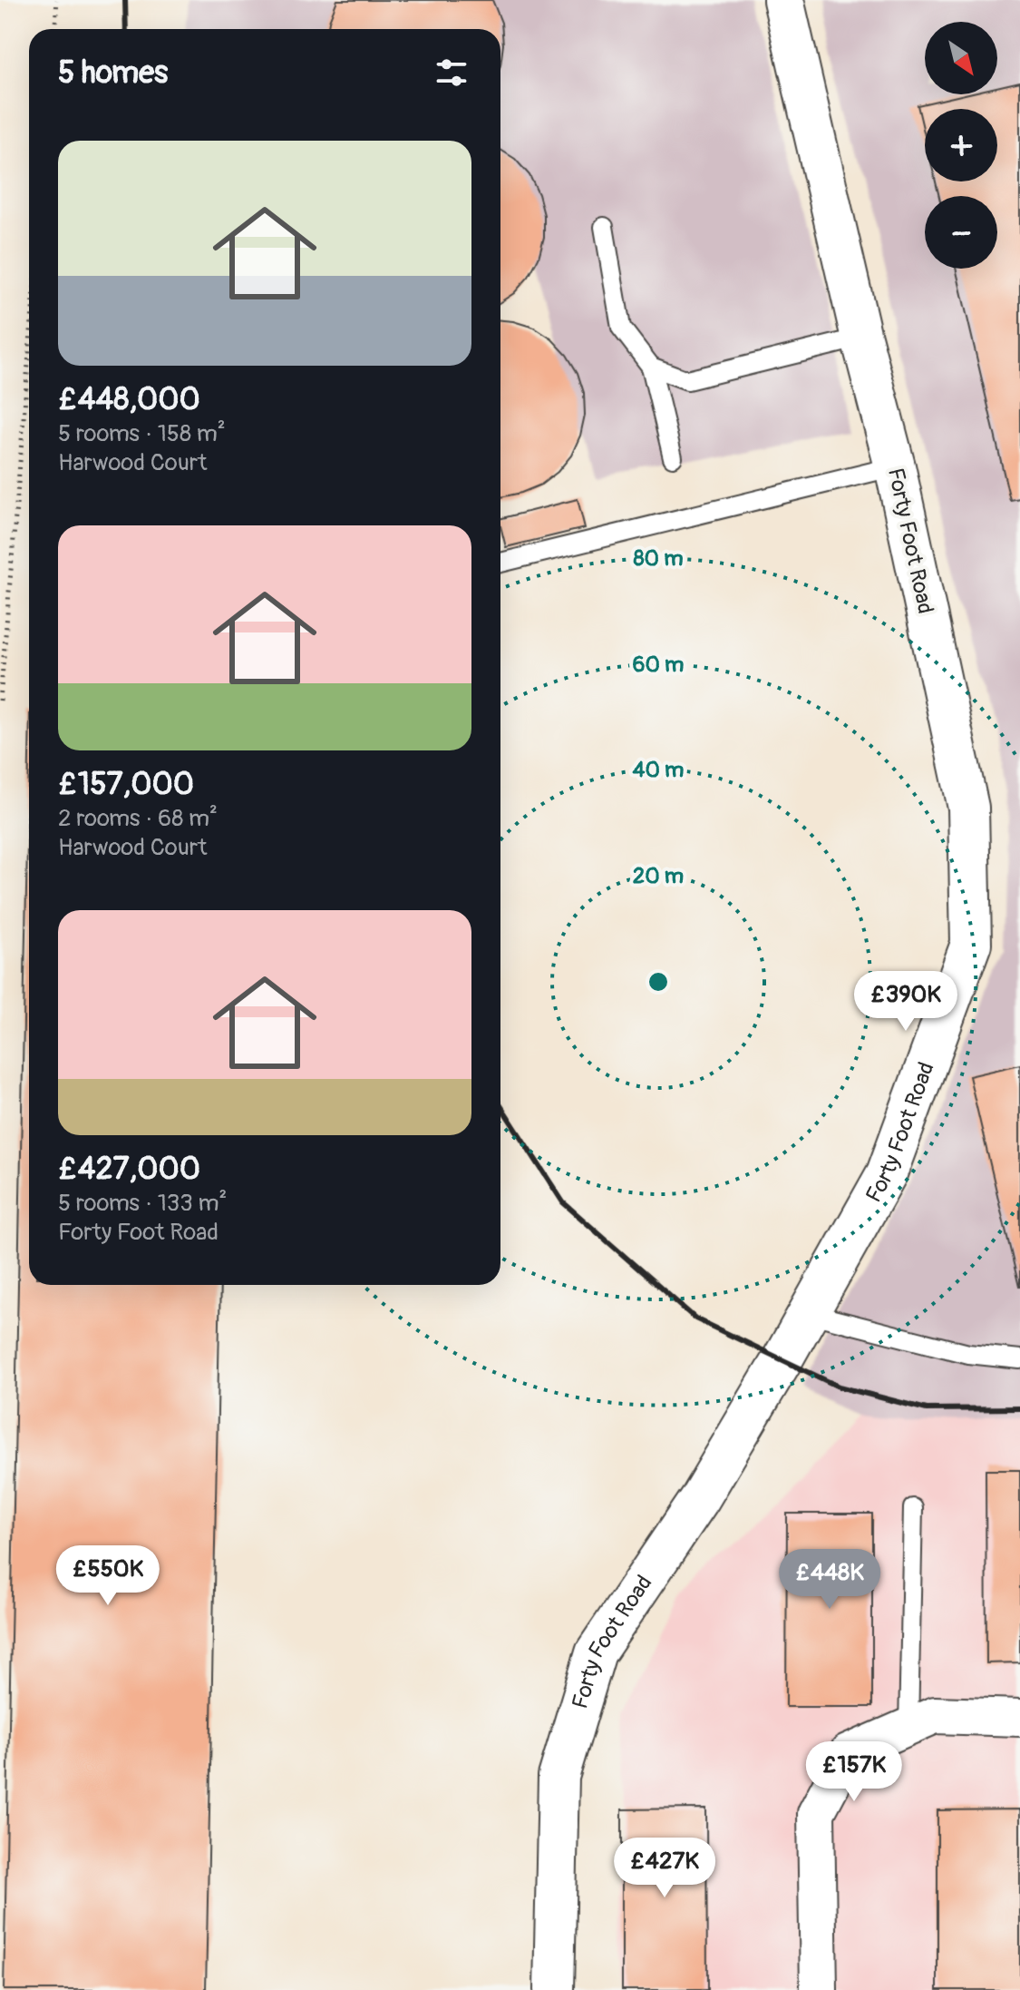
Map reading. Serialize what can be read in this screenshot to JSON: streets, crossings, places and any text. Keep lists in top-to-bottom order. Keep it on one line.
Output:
{"streets":{"street":["Forty Foot Road"]},"north":"bottom right","page":{"map_buttons":["+","−"],"heading":"5 homes","list":[{"name":"£448,000","note":"5 rooms · 158 m² · Harwood Court"},{"name":"£157,000","note":"2 rooms · 68 m² · Harwood Court"},{"name":"£427,000","note":"5 rooms · 133 m² · Forty Foot Road"}],"price":["£390K","£550K","£448K","£157K","£427K"]},"rings":["80 m","60 m","40 m","20 m"]}
